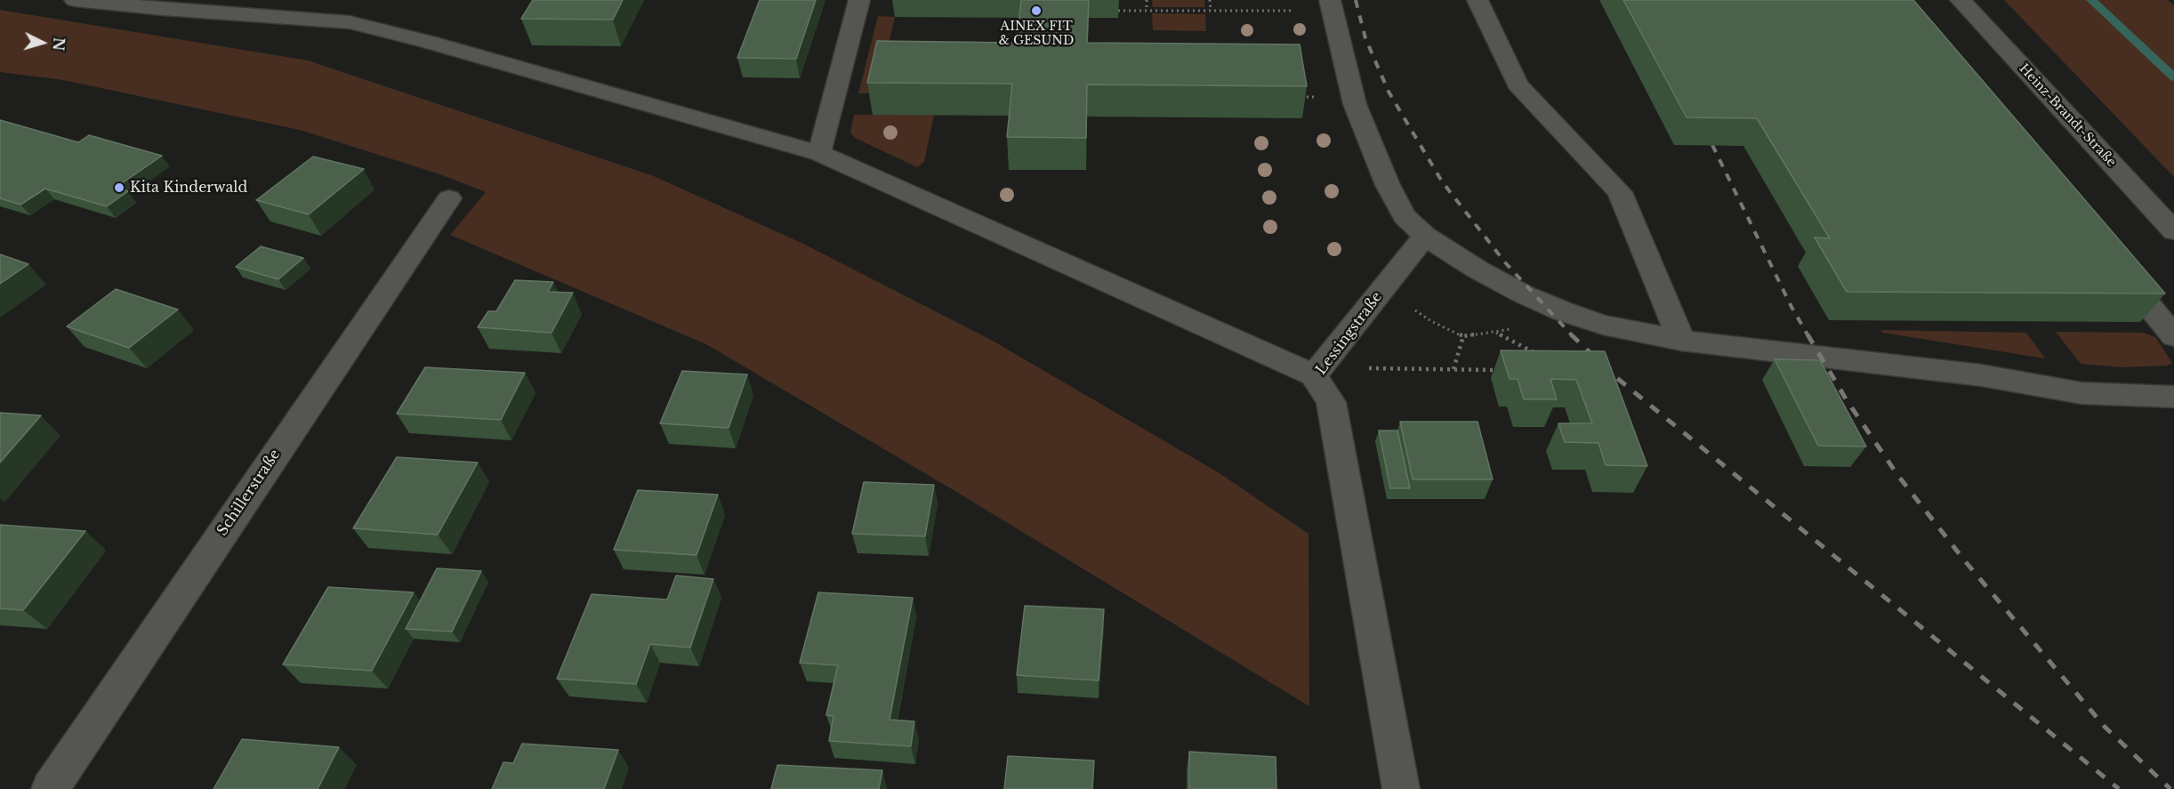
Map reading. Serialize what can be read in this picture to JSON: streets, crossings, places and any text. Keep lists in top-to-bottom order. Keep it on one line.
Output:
{"streets":{"street":["Heinz-Brandt-Straße","Lessingstraße","Schillerstraße"]},"places":["AINEX FIT & GESUND","Kita Kinderwald"],"north":"right"}
